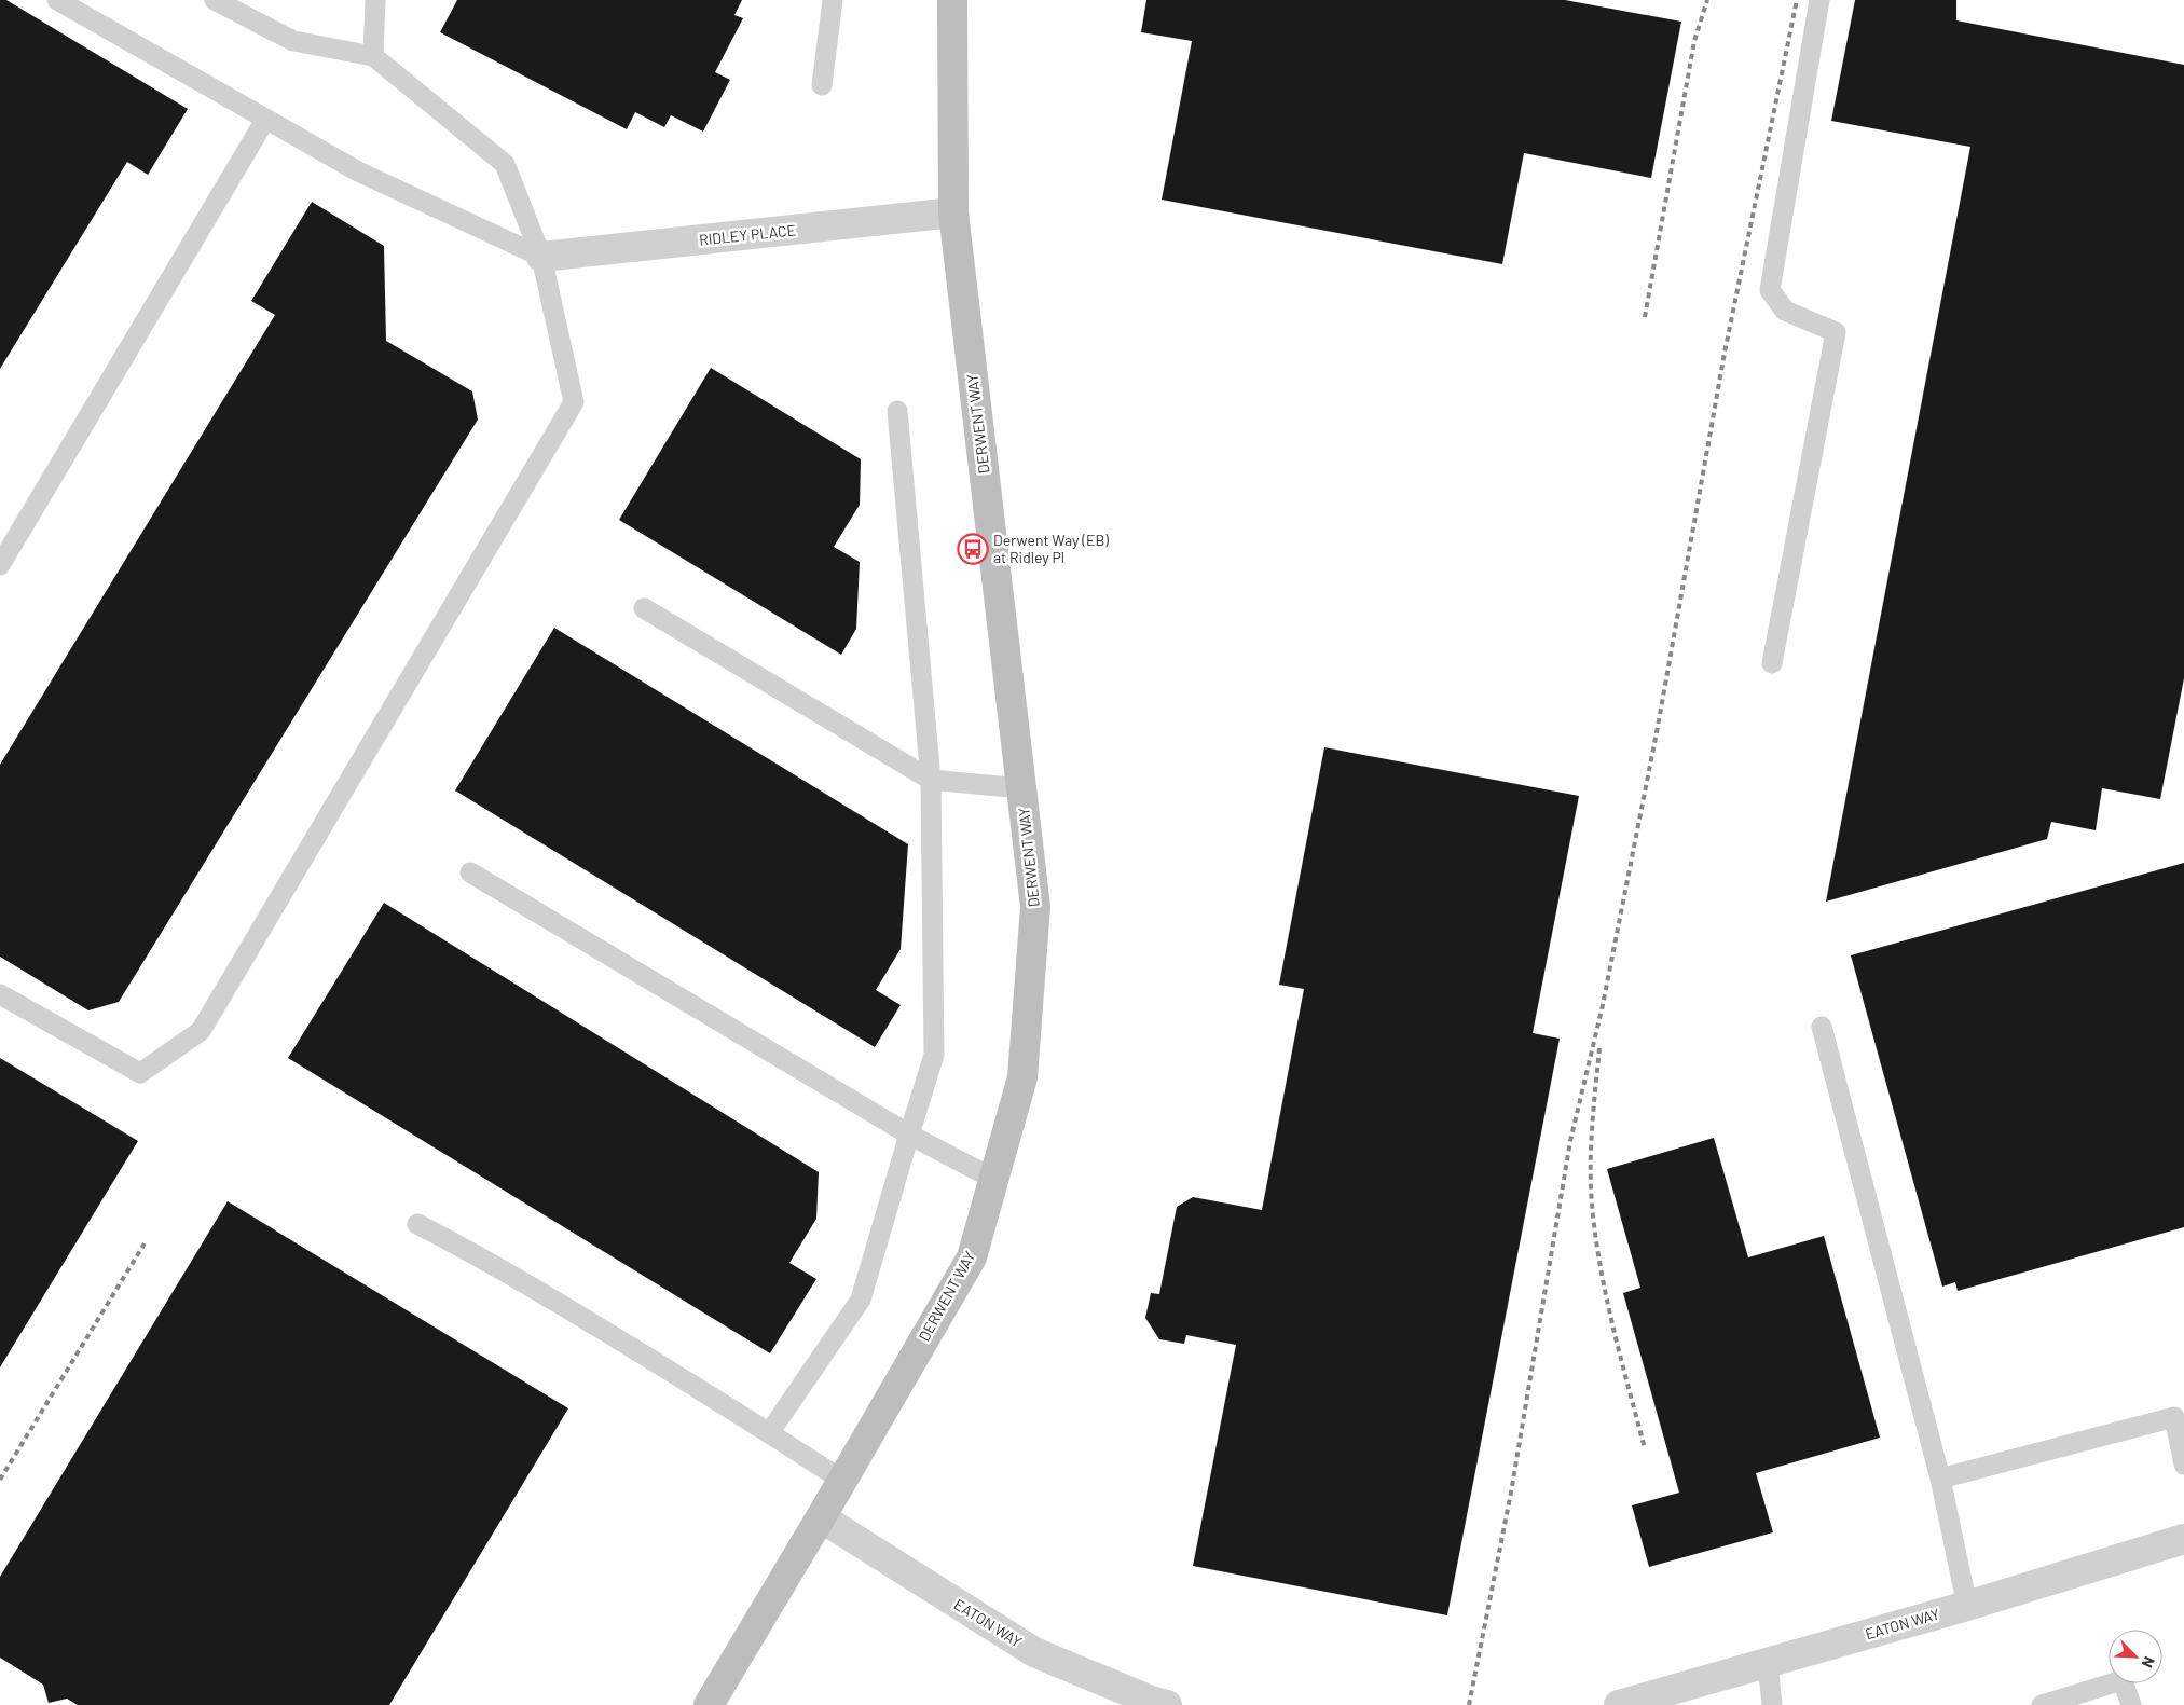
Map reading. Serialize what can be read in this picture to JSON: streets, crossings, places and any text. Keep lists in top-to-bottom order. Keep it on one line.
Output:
{"streets":{"street":["RIDLEY PLACE","DERWENT WAY","EATON WAY"]},"crossings":[["RIDLEY PLACE","DERWENT WAY"],["DERWENT WAY","EATON WAY"]],"places":{"bus stop":["Derwent Way (EB) at Ridley Pl"]},"north":"bottom right"}
